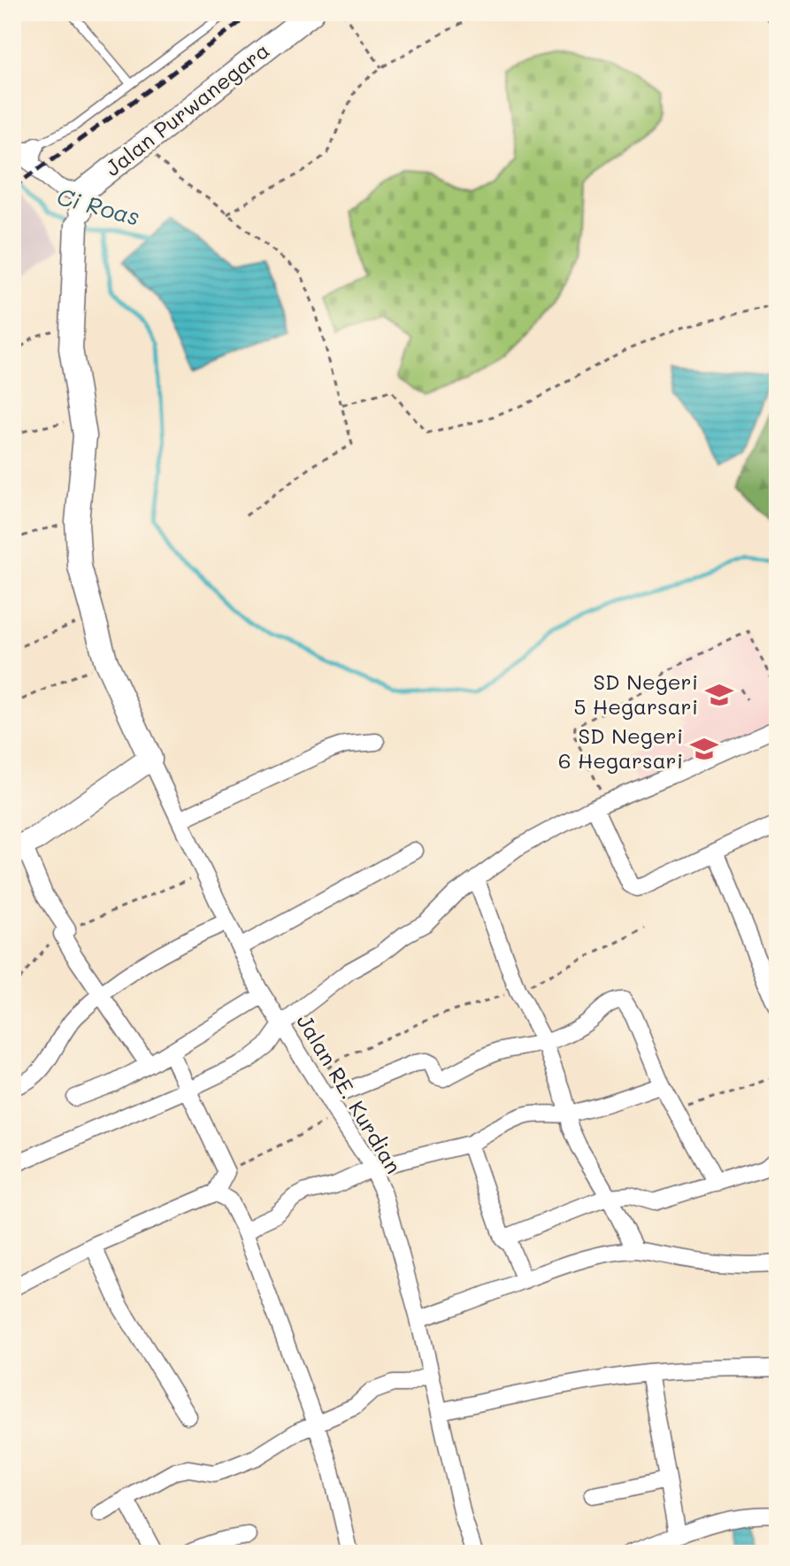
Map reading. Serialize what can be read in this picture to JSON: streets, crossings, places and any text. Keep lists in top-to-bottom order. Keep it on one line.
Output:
{"streets":{"street":["Jalan Purwanegara","Jalan RE. Kurdian"]},"water":["Ci Roas"],"places":{"school or university":["SD Negeri 5 Hegarsari","SD Negeri 6 Hegarsari"]}}
